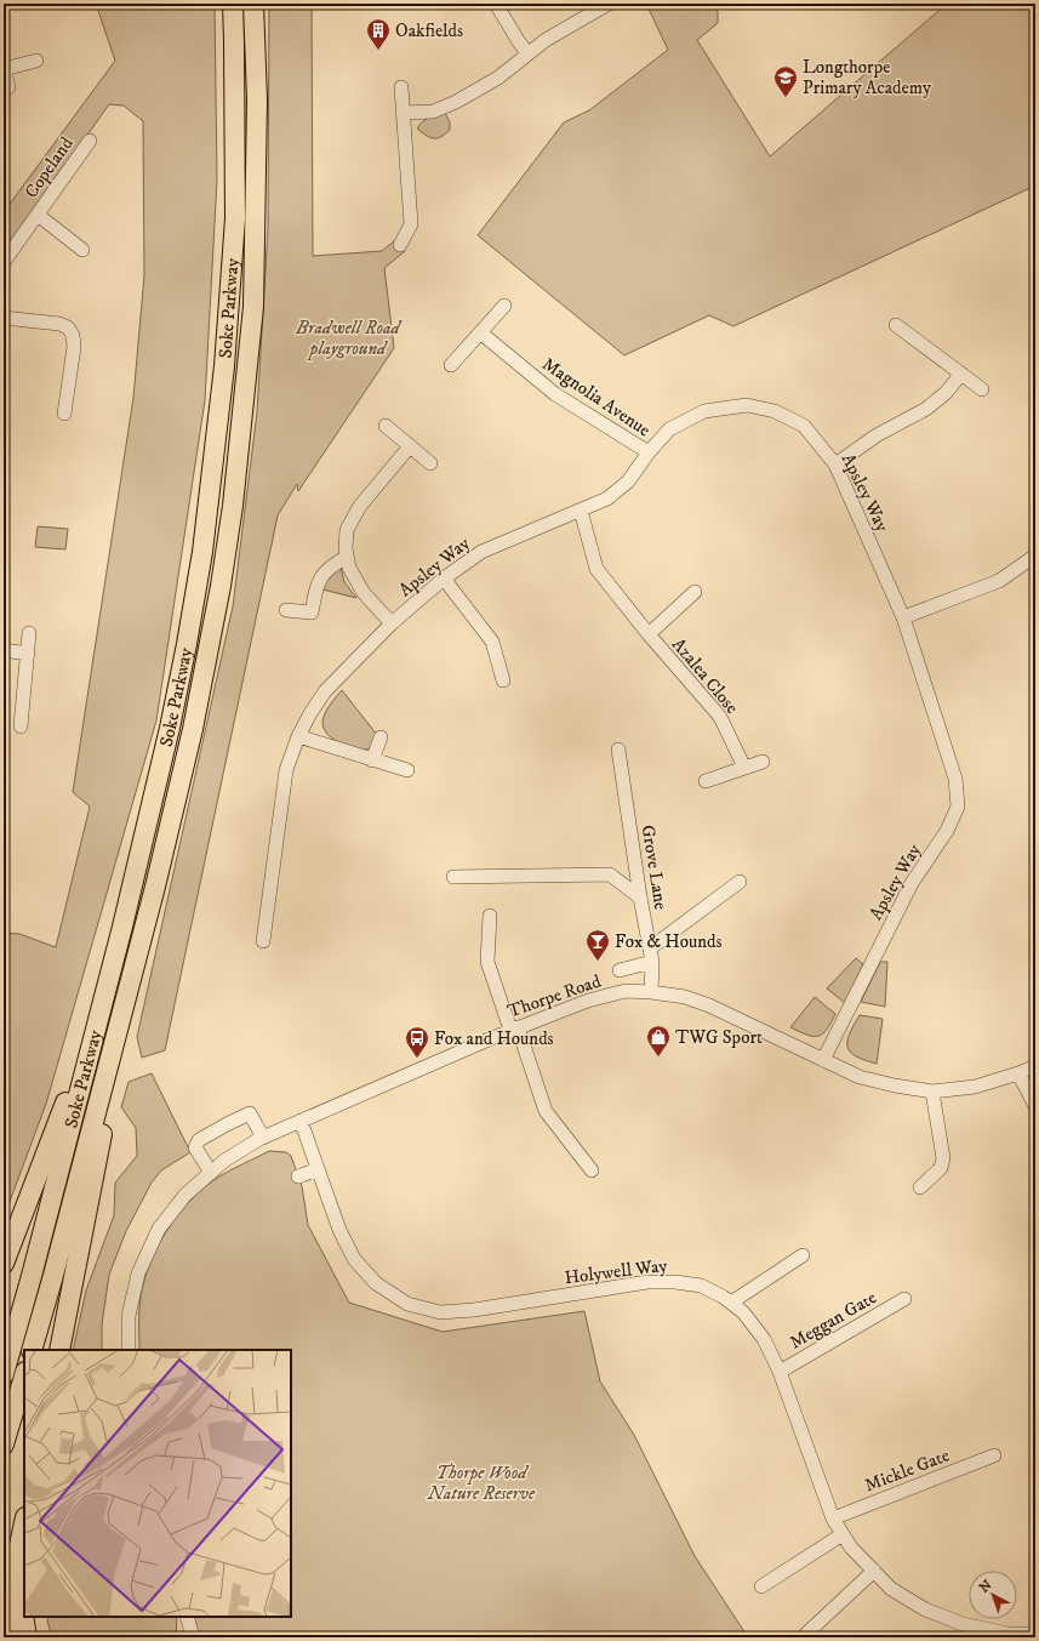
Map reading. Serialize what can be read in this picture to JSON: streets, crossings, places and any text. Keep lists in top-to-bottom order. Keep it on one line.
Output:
{"streets":{"highway":["Soke Parkway"],"street":["Copeland","Magnolia Avenue","Apsley Way","Azalea Close","Grove Lane","Thorpe Road","Holywell Way","Meggan Gate","Mickle Gate"]},"crossings":[["Magnolia Avenue","Apsley Way"],["Apsley Way","Azalea Close"],["Apsley Way","Thorpe Road"],["Grove Lane","Thorpe Road"],["Thorpe Road","Holywell Way"],["Holywell Way","Meggan Gate"],["Holywell Way","Mickle Gate"]],"parks":["Bradwell Road playground","Thorpe Wood Nature Reserve"],"places":{"building":["Oakfields"],"school or university":["Longthorpe Primary Academy"],"bar":["Fox & Hounds"],"shop":["TWG Sport"],"bus stop":["Fox and Hounds"]},"north":"top left"}
